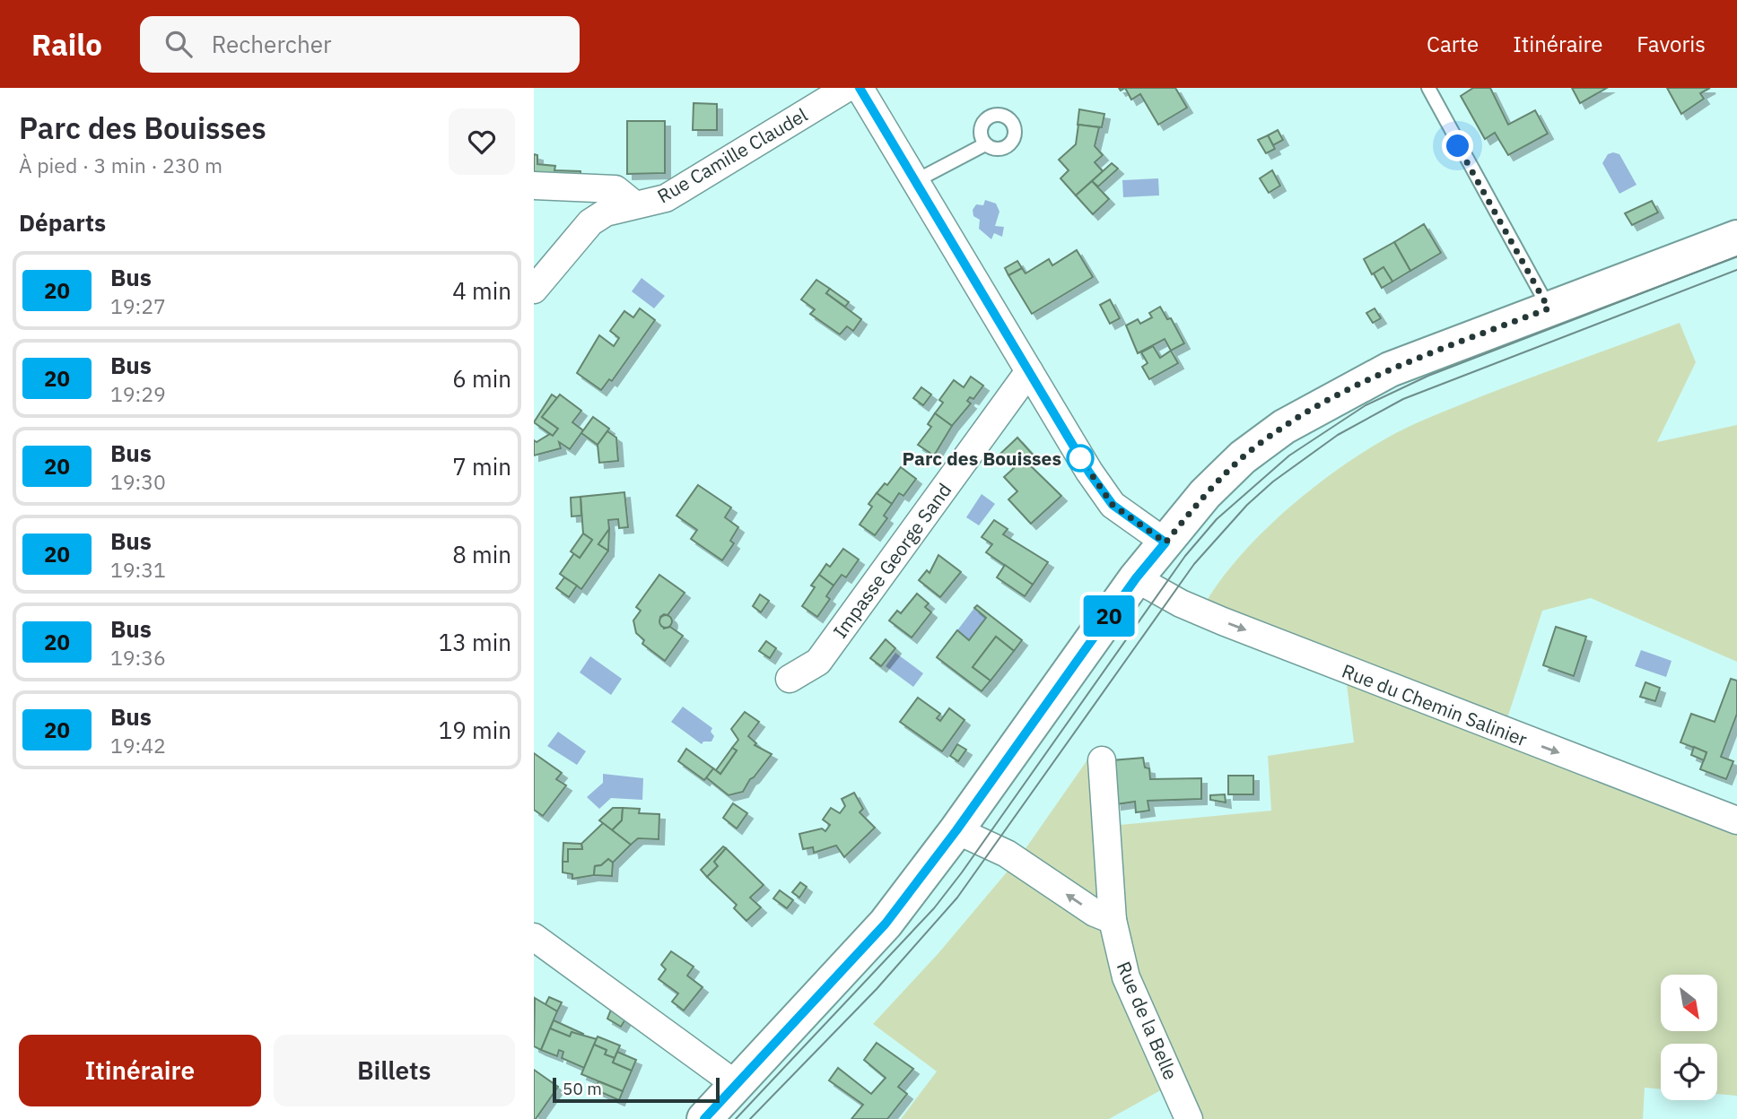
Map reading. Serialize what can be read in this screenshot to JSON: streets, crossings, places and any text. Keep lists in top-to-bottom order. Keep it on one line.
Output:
{"streets":{"street":["Rue Camille Claudel","Impasse George Sand","Rue du Chemin Salinier","Rue de la Belle"]},"one_way":["Rue du Chemin Salinier"],"places":["Parc des Bouisses"],"lines":["bus line 20"],"scale_bar":"50 m","north":"bottom right","page":{"header":"Railo","search":"Rechercher","nav":["Carte","Itinéraire","Favoris"],"heading":[["Parc des Bouisses","À pied · 3 min · 230 m"],"Départs"],"on_map":"20","list":[{"mark":"20","name":"Bus","note":"19:27","value":"4 min"},{"mark":"20","name":"Bus","note":"19:29","value":"6 min"},{"mark":"20","name":"Bus","note":"19:30","value":"7 min"},{"mark":"20","name":"Bus","note":"19:31","value":"8 min"},{"mark":"20","name":"Bus","note":"19:36","value":"13 min"},{"mark":"20","name":"Bus","note":"19:42","value":"19 min"}],"buttons":["Itinéraire","Billets"],"scale":"50 m"}}
